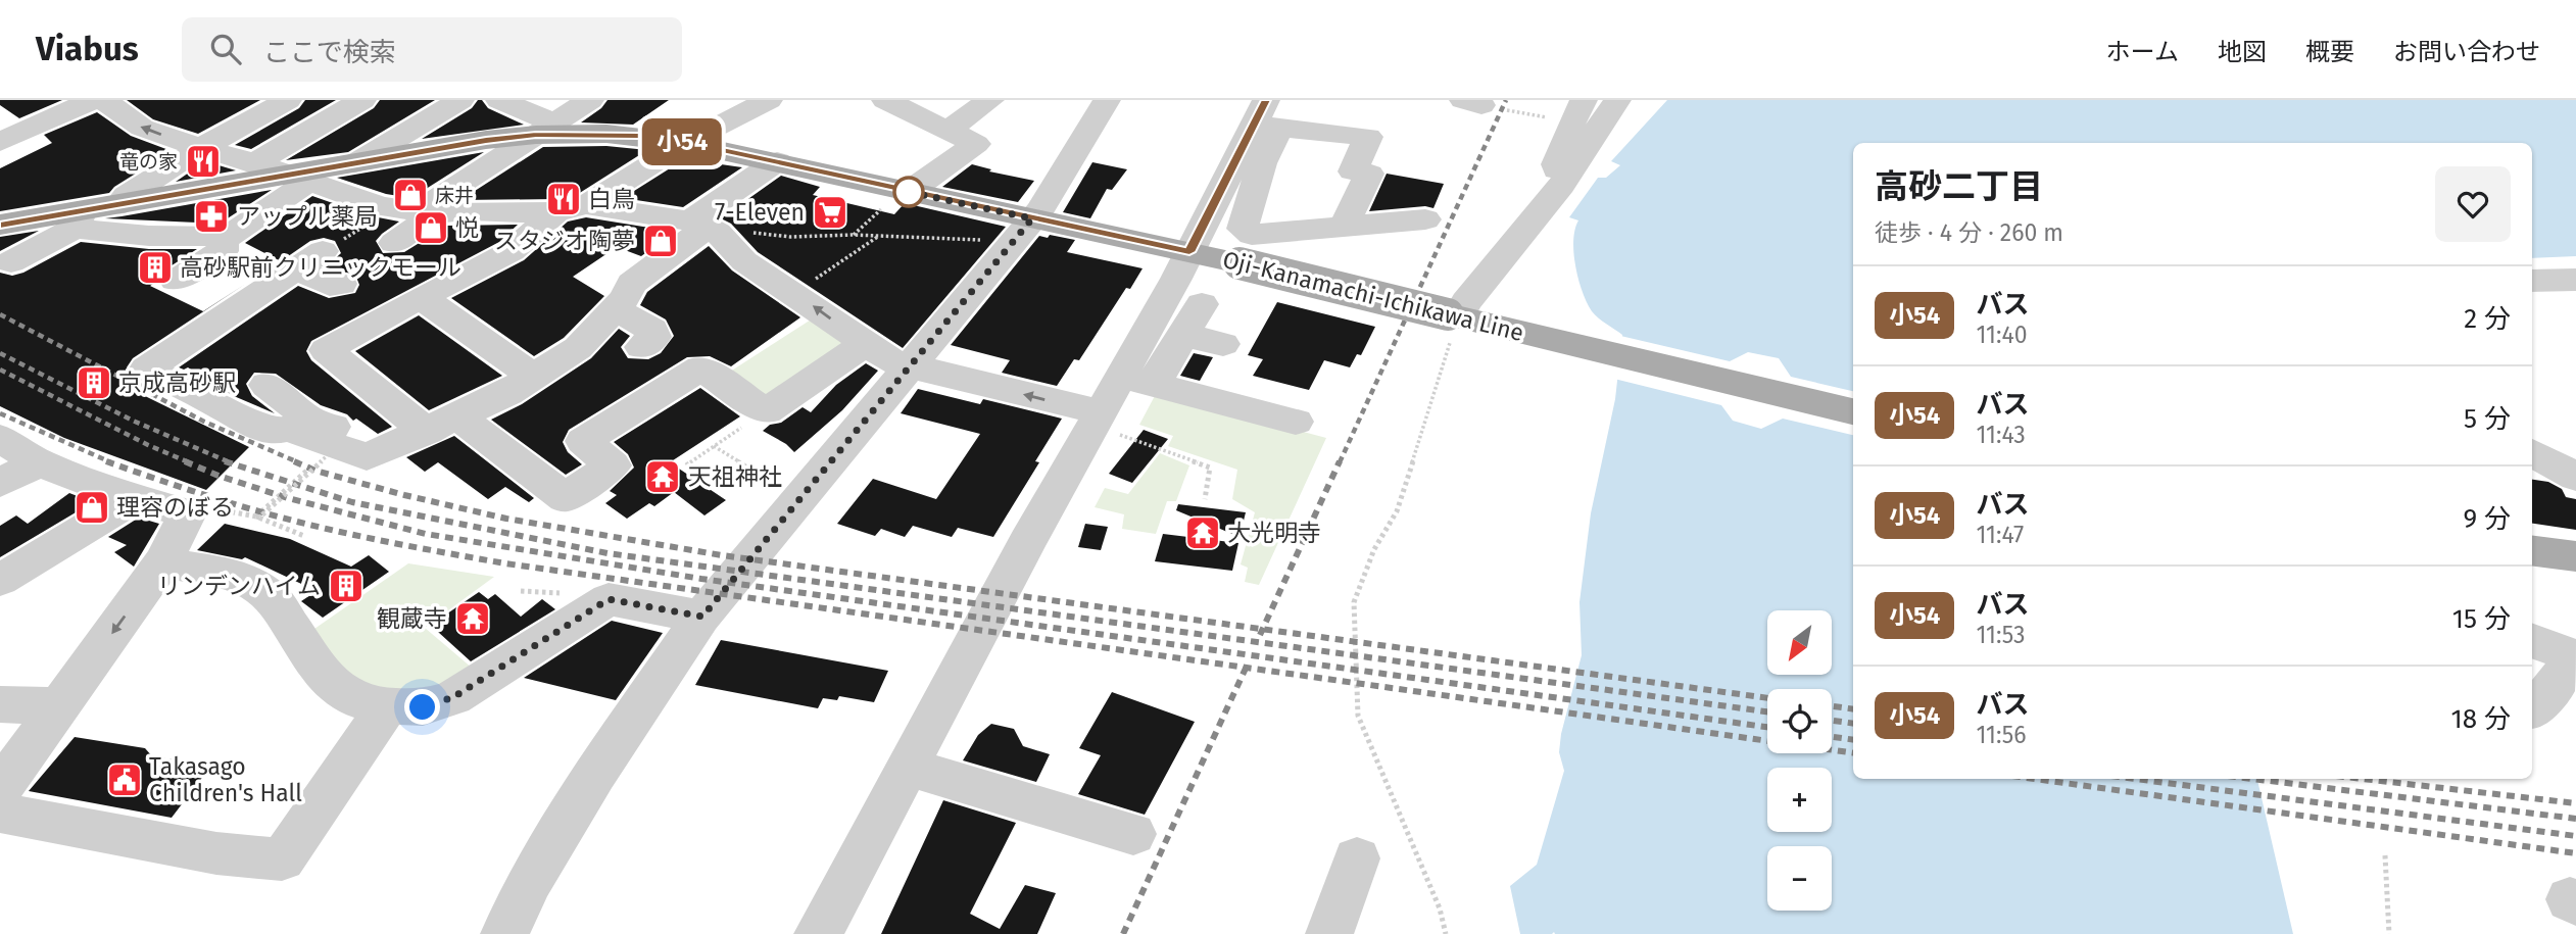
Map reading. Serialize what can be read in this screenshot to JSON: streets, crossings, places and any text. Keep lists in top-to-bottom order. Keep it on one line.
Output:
{"streets":{"main road":["Oji-Kanamachi-Ichikawa Line"]},"places":{"restaurant":["竜の家","白鳥"],"shop":["床井","悦","スタジオ陶夢","理容のぼる"],"supermarket":["7-Eleven"],"pharmacy":["アップル薬局"],"building":["高砂駅前クリニックモール","京成高砂駅","リンデンハイム"],"temple":["天祖神社","大光明寺","観蔵寺"],"public building":["Takasago Children's Hall"]},"lines":["bus line 小54"],"north":"bottom left","page":{"header":"Viabus","search":"ここで検索","nav":["ホーム","地図","概要","お問い合わせ"],"on_map":"小54","heading":["高砂二丁目","徒歩 · 4 分 · 260 m"],"list":[{"mark":"小54","name":"バス","note":"11:40","value":"2 分"},{"mark":"小54","name":"バス","note":"11:43","value":"5 分"},{"mark":"小54","name":"バス","note":"11:47","value":"9 分"},{"mark":"小54","name":"バス","note":"11:53","value":"15 分"},{"mark":"小54","name":"バス","note":"11:56","value":"18 分"}],"map_buttons":["+","−"]}}
